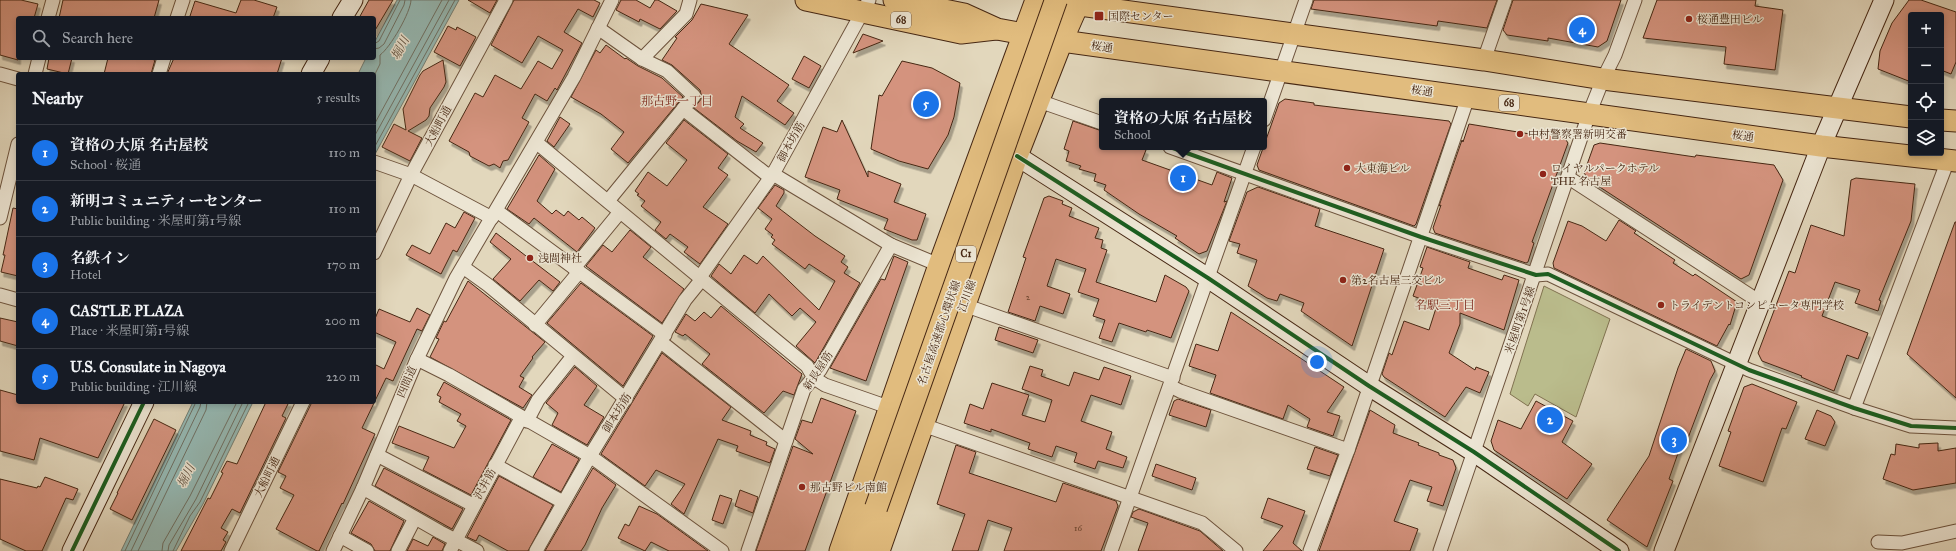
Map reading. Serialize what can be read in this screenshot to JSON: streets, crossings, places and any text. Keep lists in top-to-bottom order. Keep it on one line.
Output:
{"streets":{"highway":["C1","名古屋高速都心環状線"],"main road":["68","桜通","江川線"],"street":["大船町通","御本坊筋","米屋町第1号線","新長屋筋","四間道","沢井筋"]},"crossings":[["68","桜通"],["68","御本坊筋"],["桜通","江川線"],["桜通","米屋町第1号線"],["江川線","名古屋高速都心環状線"]],"districts":["那古野一丁目","名駅三丁目"],"water":["堀川"],"places":{"transit":["国際センター"],"other":["桜通豊田ビル","中村警察署新明交番","大東海ビル","ロイヤルパークホテル THE 名古屋","浅間神社","第2名古屋三交ビル","トライデントコンピュータ専門学校","那古野ビル南館"]},"house_numbers":["2","16"],"page":{"map_buttons":["+","−"],"pins":["4","5","1","2","3"],"search":"Search here","heading":["Nearby","5 results"],"popup":["資格の大原 名古屋校","School"],"list":[{"mark":"1","name":"資格の大原 名古屋校","note":"School · 桜通","value":"110 m"},{"mark":"2","name":"新明コミュニティーセンター","note":"Public building · 米屋町第1号線","value":"110 m"},{"mark":"3","name":"名鉄イン","note":"Hotel","value":"170 m"},{"mark":"4","name":"CASTLE PLAZA","note":"Place · 米屋町第1号線","value":"200 m"},{"mark":"5","name":"U.S. Consulate in Nagoya","note":"Public building · 江川線","value":"220 m"}]}}
